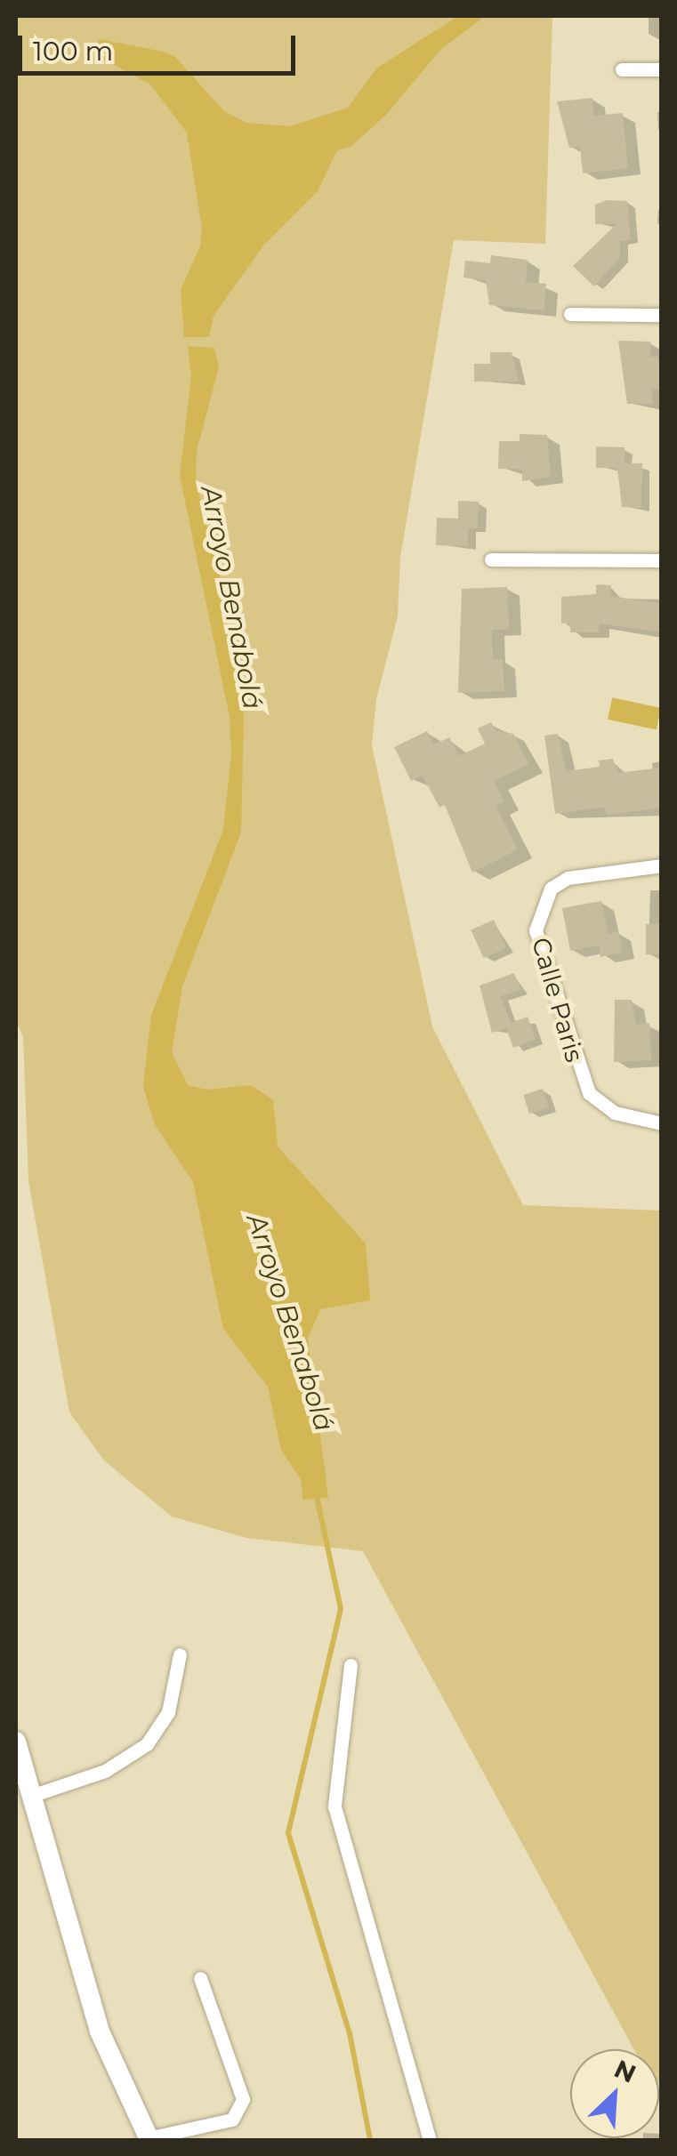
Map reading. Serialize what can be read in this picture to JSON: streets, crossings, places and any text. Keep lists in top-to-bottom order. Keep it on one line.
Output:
{"streets":{"street":["Calle Paris"]},"water":["Arroyo Benabolá"],"scale_bar":"100 m","north":"top right"}
